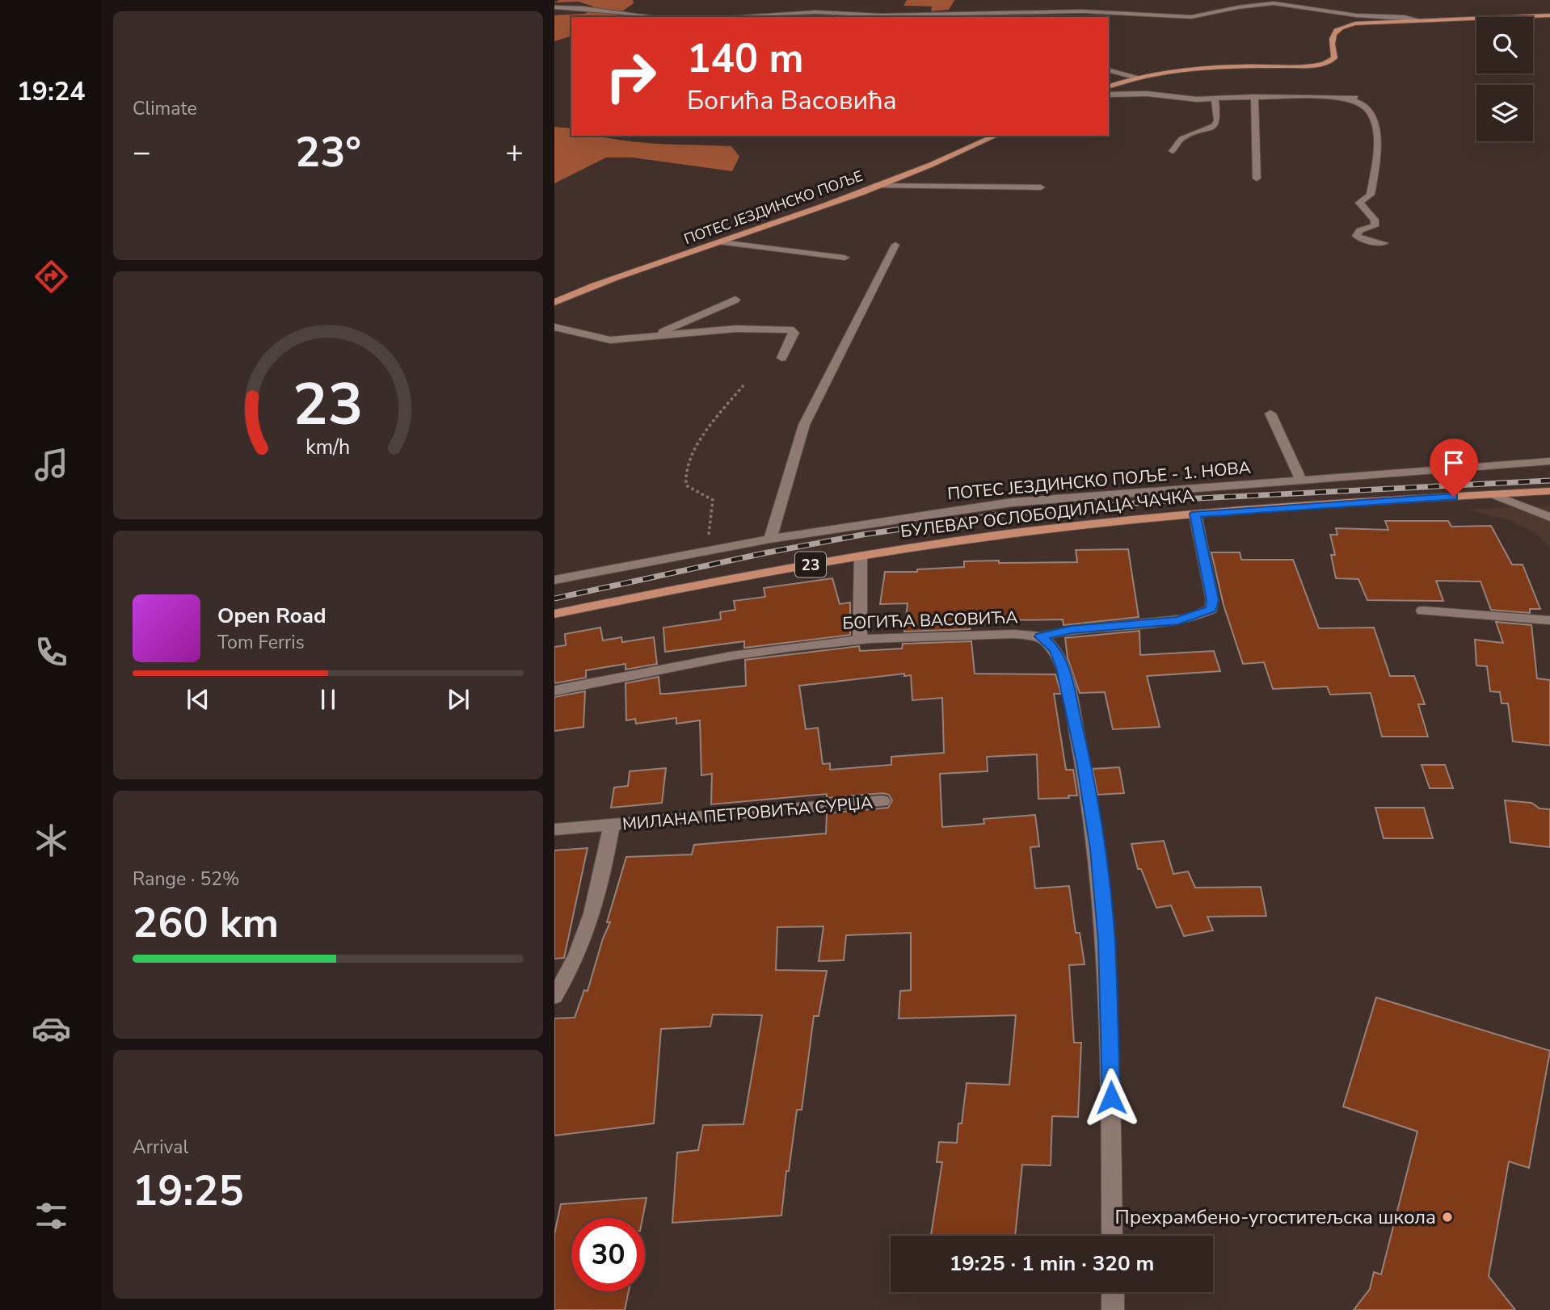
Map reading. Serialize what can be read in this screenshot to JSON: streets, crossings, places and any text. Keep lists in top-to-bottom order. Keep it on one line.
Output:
{"streets":{"main road":["ПОТЕС ЈЕЗДИНСКО ПОЉЕ","БУЛЕВАР ОСЛОБОДИЛАЦА ЧАЧКА","23"],"street":["ПОТЕС ЈЕЗДИНСКО ПОЉЕ - 1. НОВА","БОГИЋА ВАСОВИЋА","МИЛАНА ПЕТРОВИЋА СУРЏА"]},"crossings":[["БУЛЕВАР ОСЛОБОДИЛАЦА ЧАЧКА","БОГИЋА ВАСОВИЋА"]],"places":["Прехрамбено-угоститељска школа"],"page":{"tabs":"19:24","tile":["Climate",["Range · 52%","260 km"],["Arrival","19:25"]],"turn":["140 m","Богића Васовића"],"heat":["−","23°","+"],"song":["Open Road","Tom Ferris"],"limit":"30","trip":"19:25 · 1 min · 320 m","gauge":["23","km/h"]}}
